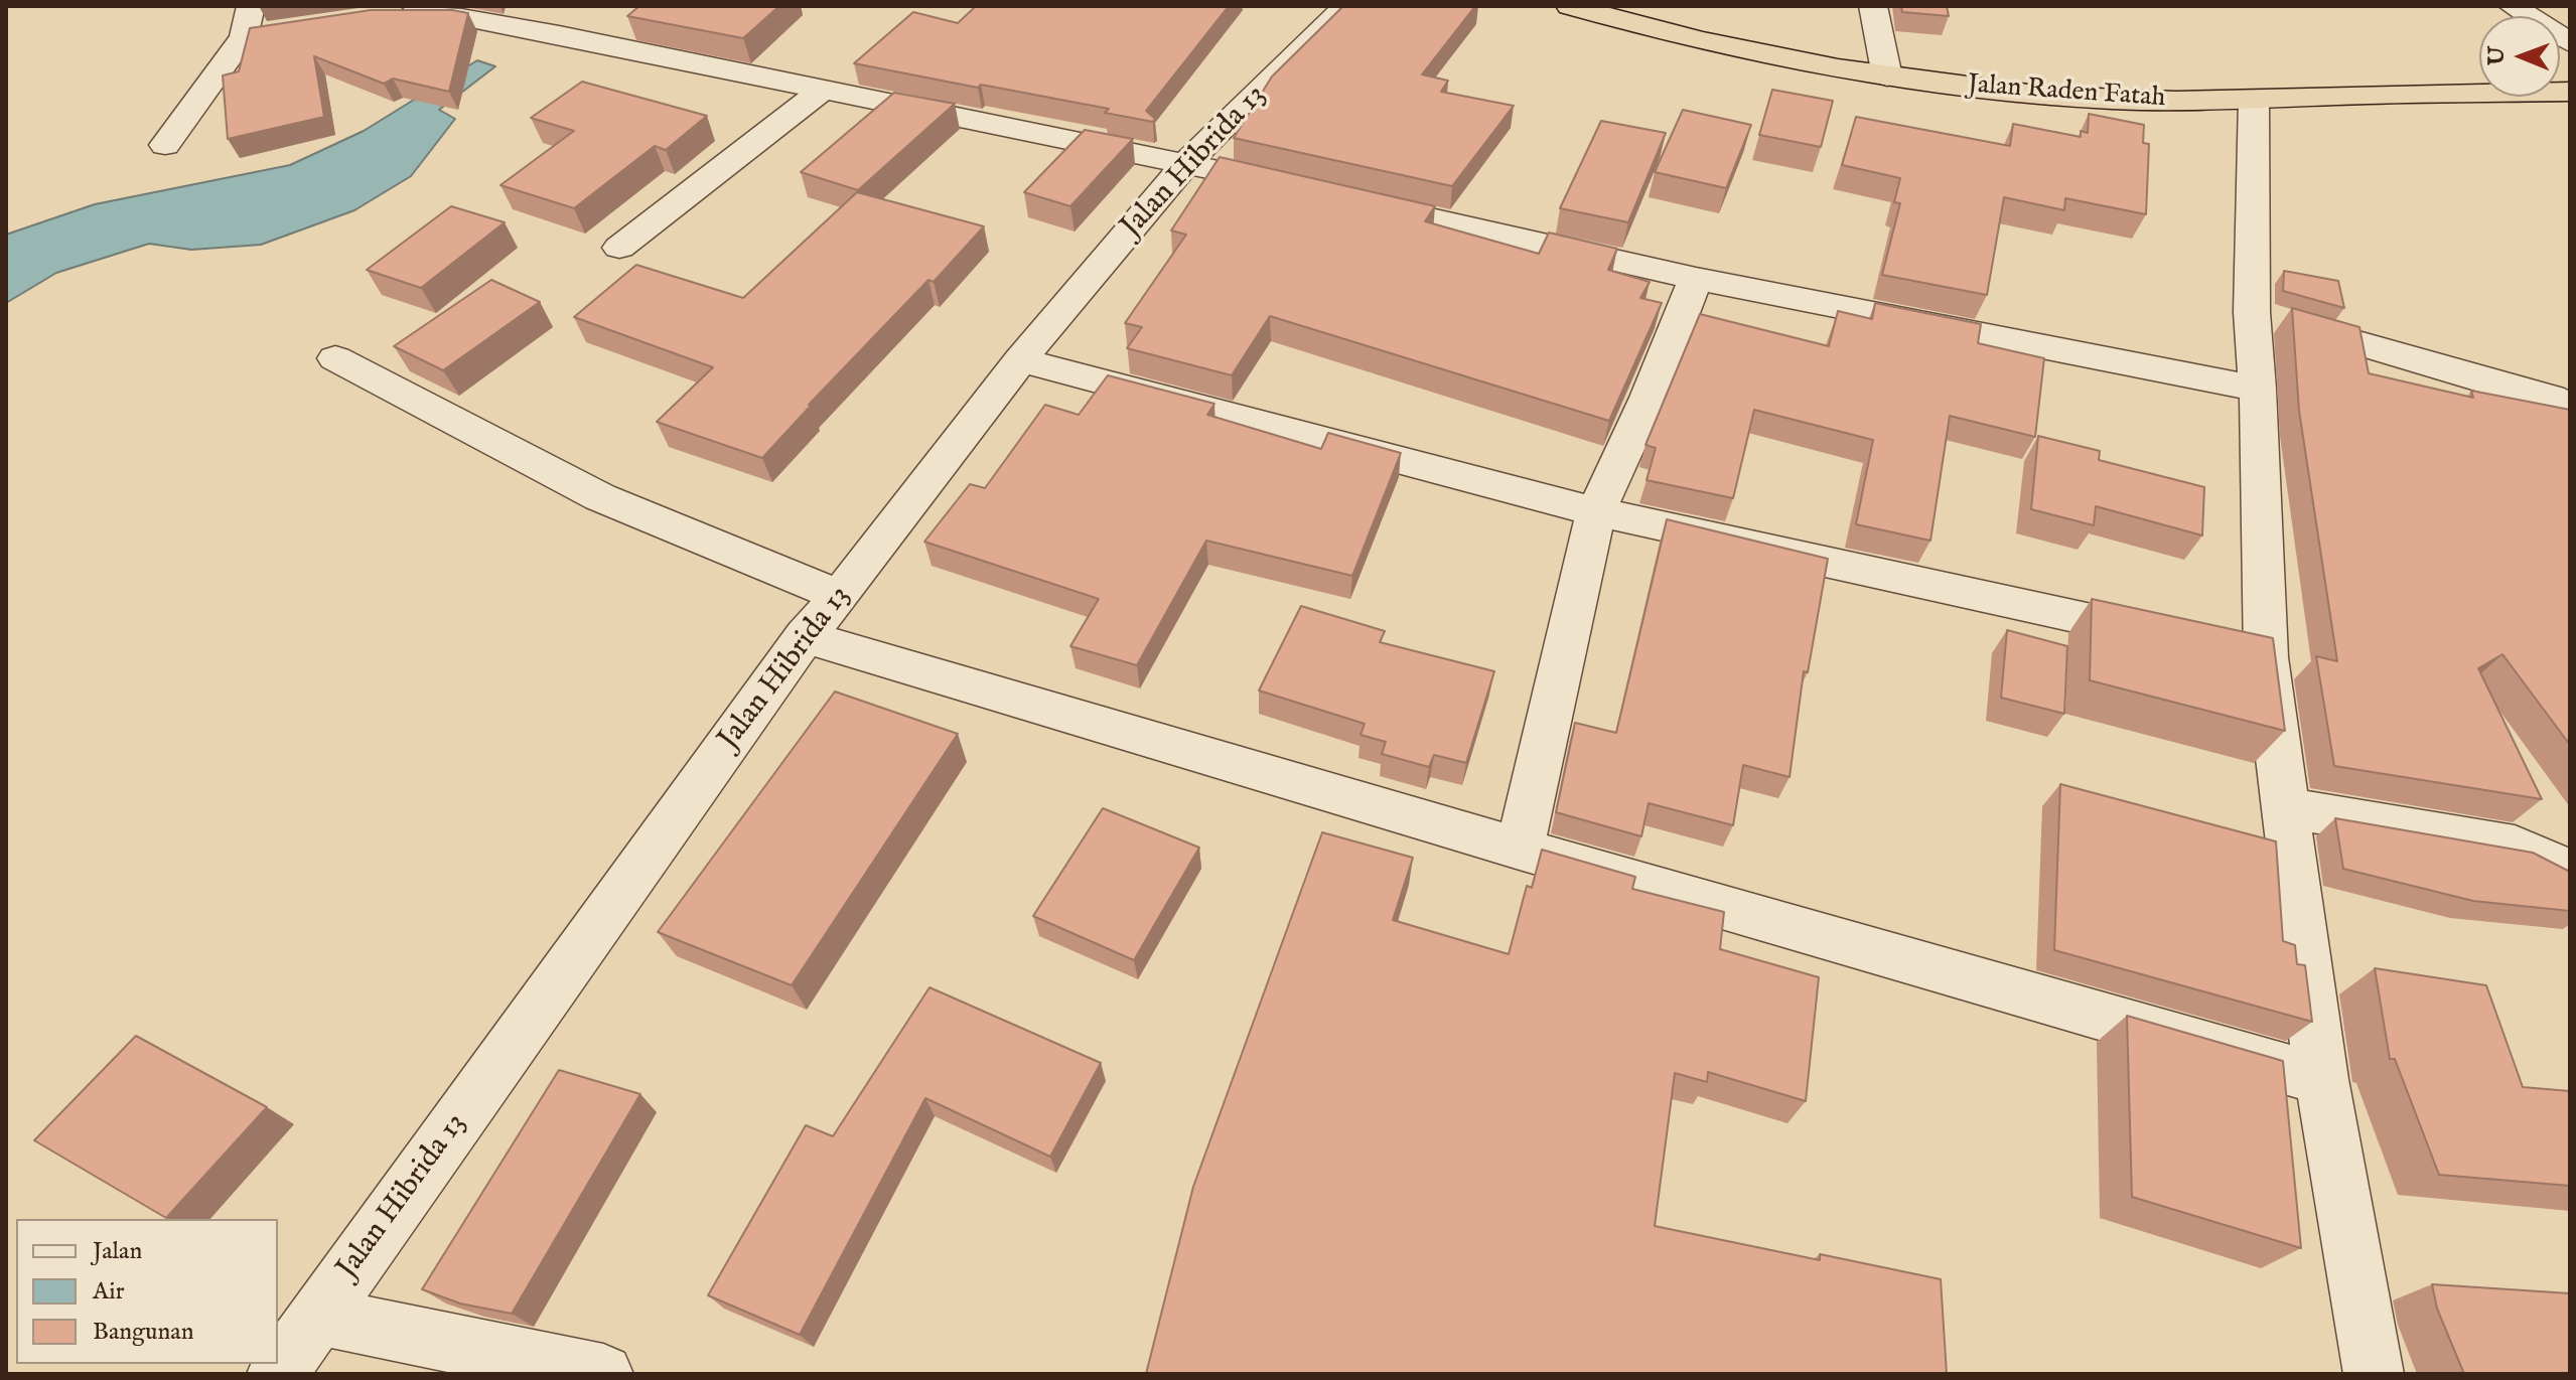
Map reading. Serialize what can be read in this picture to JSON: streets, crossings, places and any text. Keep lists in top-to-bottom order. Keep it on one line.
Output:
{"streets":{"highway":["Jalan Raden Fatah"],"street":["Jalan Hibrida 13"]},"legend":["Jalan","Air","Bangunan"],"north":"left"}
